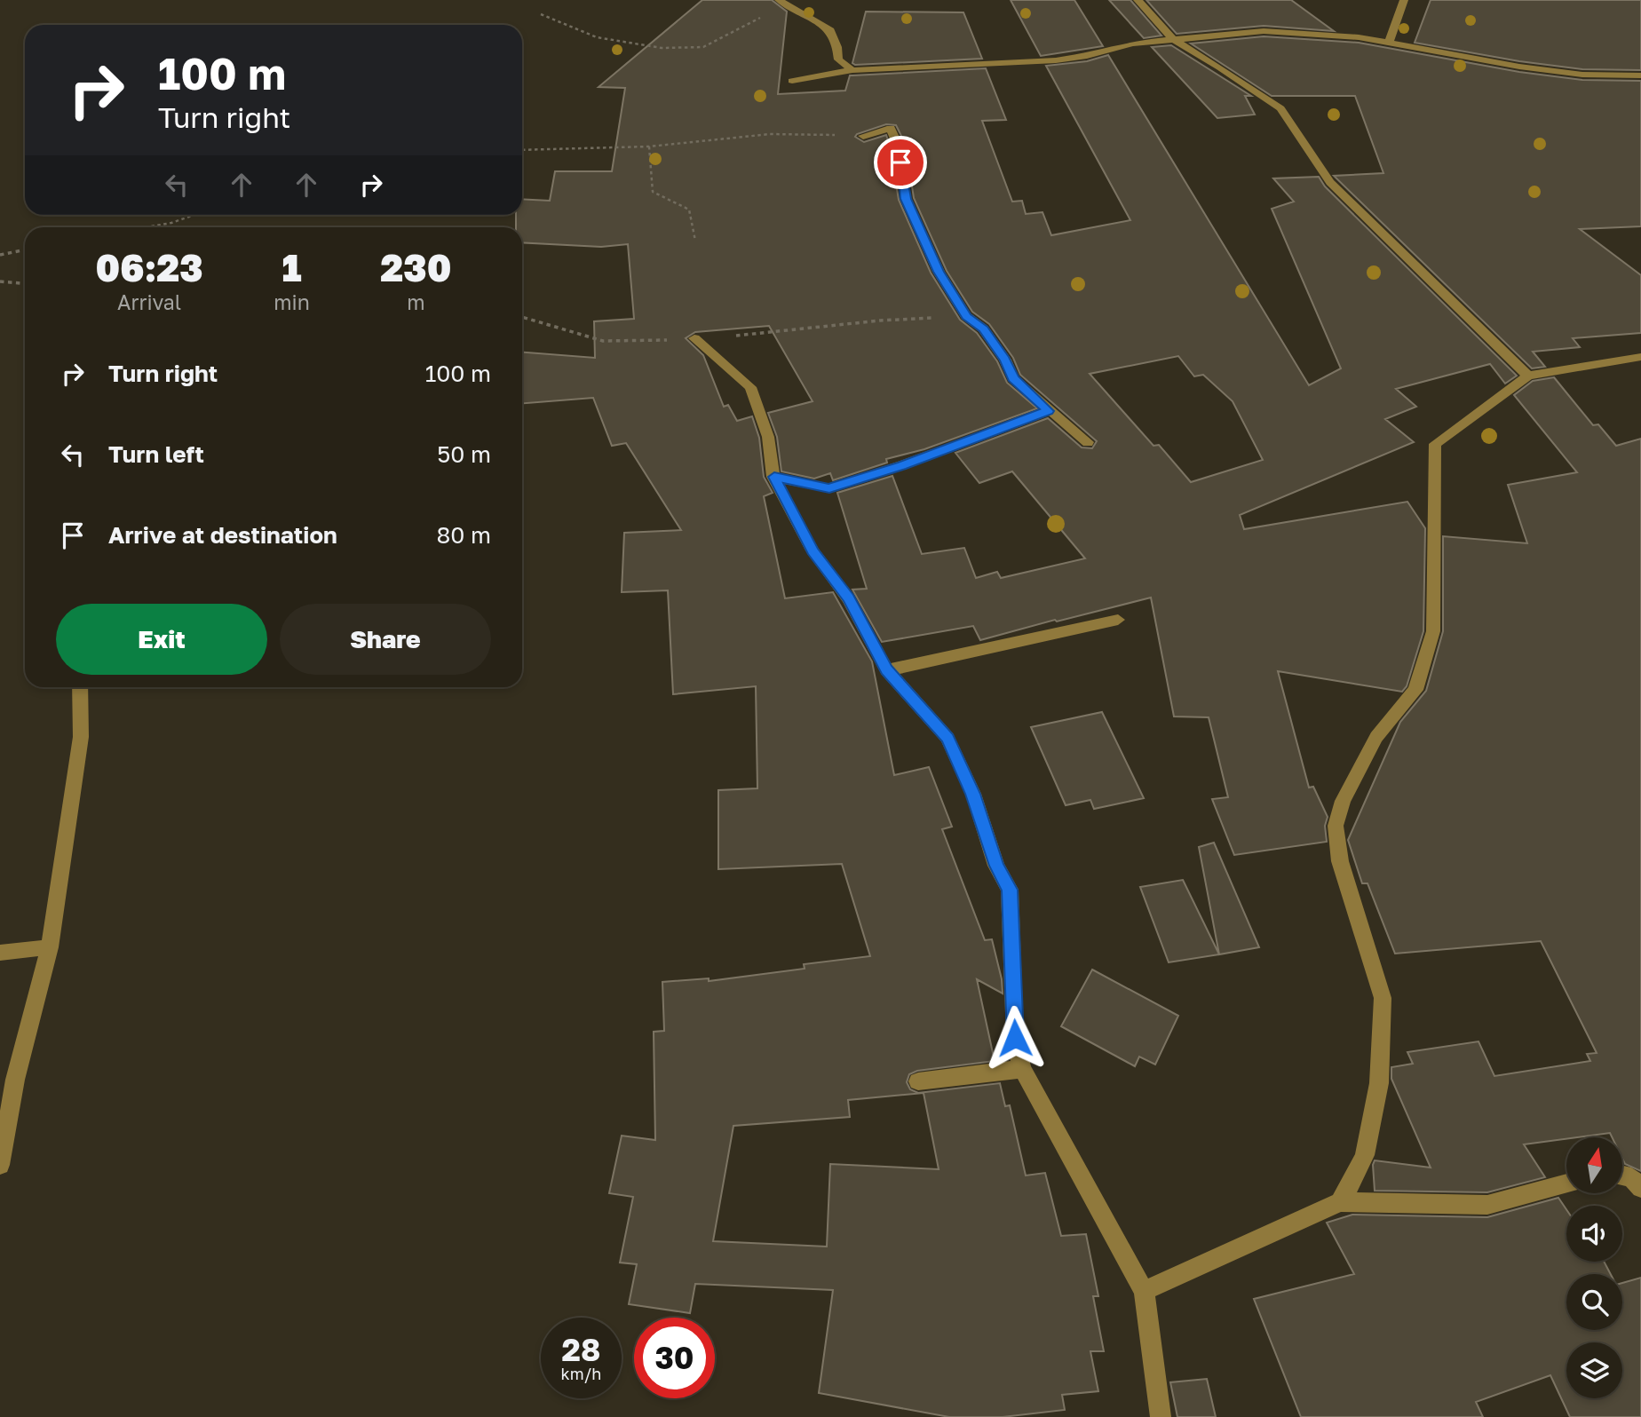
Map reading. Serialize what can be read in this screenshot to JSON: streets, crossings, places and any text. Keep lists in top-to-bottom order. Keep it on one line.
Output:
{"north":"top","page":{"turn":["100 m","Turn right"],"eta":["06:23","Arrival","1","min","230","m"],"list":[{"name":"Turn right","value":"100 m"},{"name":"Turn left","value":"50 m"},{"name":"Arrive at destination","value":"80 m"}],"buttons":["Exit","Share"],"speed":"28 km/h","limit":"30"}}
